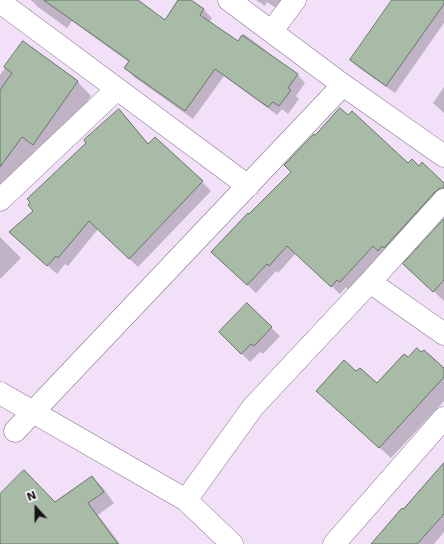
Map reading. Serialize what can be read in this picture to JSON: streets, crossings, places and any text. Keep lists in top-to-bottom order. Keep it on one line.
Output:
{"north":"top"}
